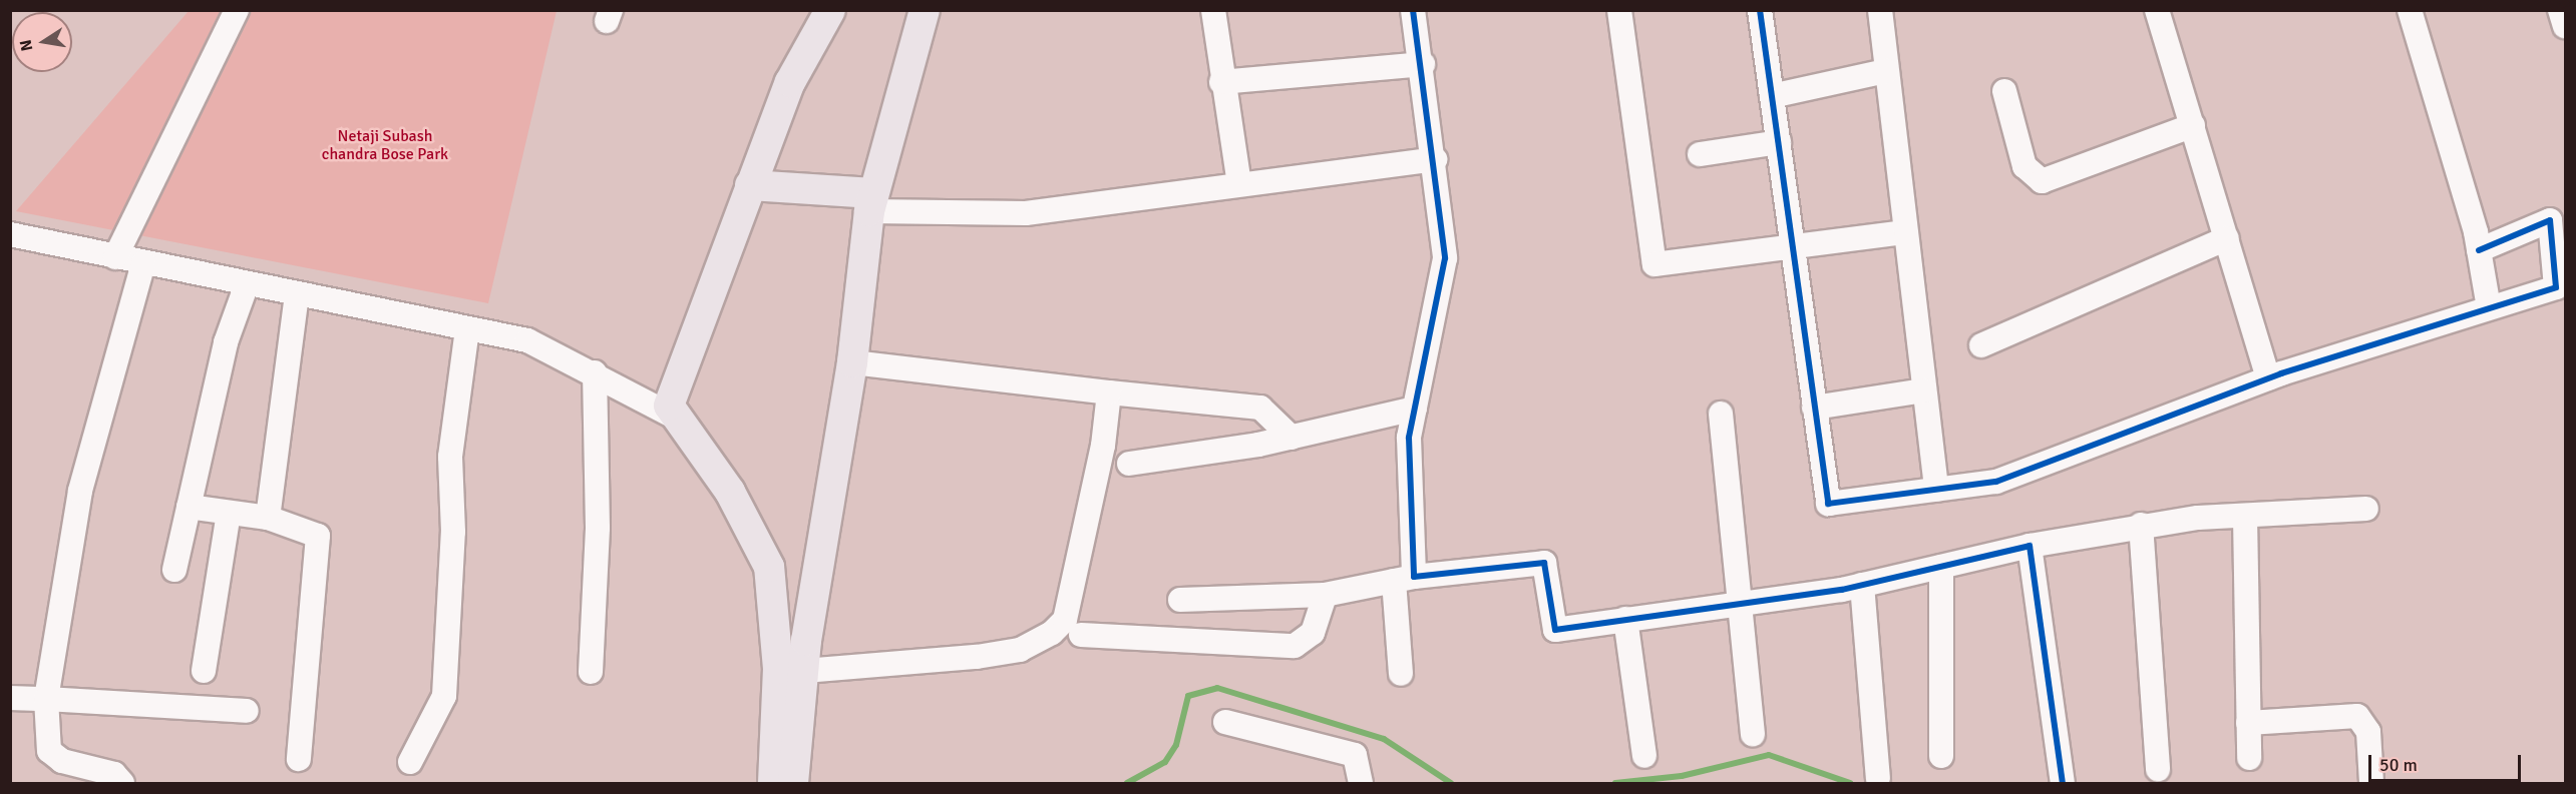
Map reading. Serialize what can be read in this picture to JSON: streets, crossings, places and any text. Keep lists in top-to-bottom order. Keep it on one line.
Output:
{"parks":["Netaji Subash chandra Bose Park"],"scale_bar":"50 m","north":"left"}
